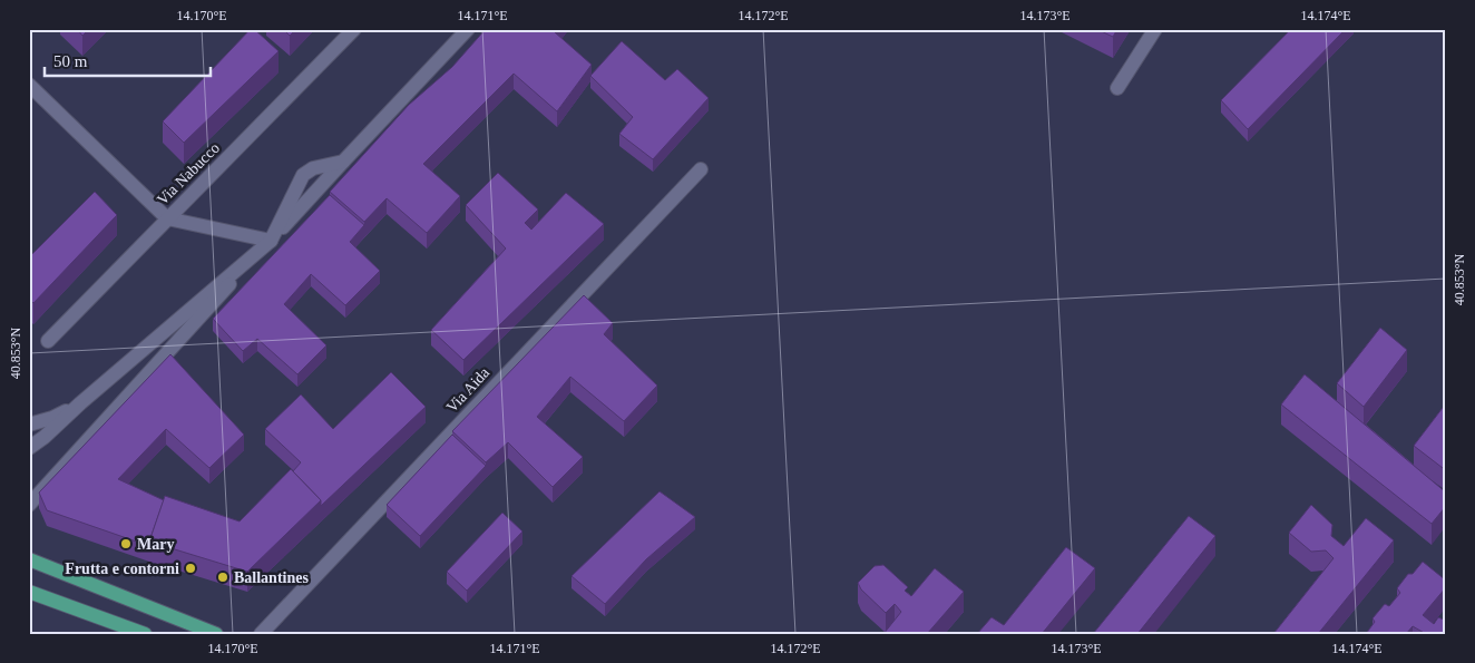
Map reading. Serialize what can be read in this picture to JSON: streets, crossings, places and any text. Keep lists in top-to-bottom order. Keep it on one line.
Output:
{"streets":{"street":["Via Nabucco","Via Aida"]},"places":["Mary","Frutta e contorni","Ballantines"],"scale_bar":"50 m","coordinates":["14.170°E","14.171°E","14.172°E","14.173°E","14.174°E","40.853°N"]}
